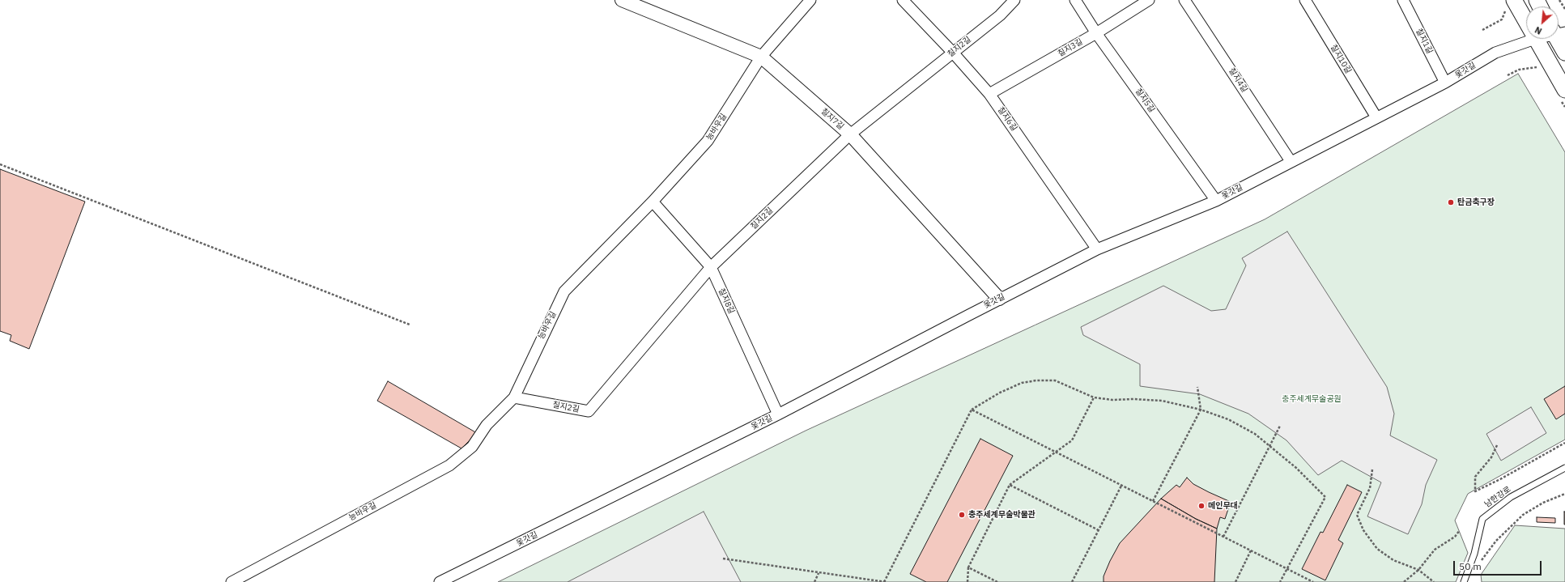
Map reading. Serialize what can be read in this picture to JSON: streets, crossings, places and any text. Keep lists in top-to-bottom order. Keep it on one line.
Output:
{"streets":{"street":["칠지1길","칠지2길","칠지3길","칠지10길","옻갓길","칠지4길","칠지5길","칠지7길","칠지6길","능바우길","칠지8길"],"lane":["남한강로"]},"crossings":[["칠지1길","옻갓길"],["칠지2길","칠지7길"],["칠지2길","칠지6길"],["칠지2길","능바우길"],["칠지2길","칠지8길"],["칠지3길","칠지5길"],["칠지3길","칠지6길"],["칠지10길","옻갓길"],["옻갓길","칠지4길"],["옻갓길","칠지5길"],["옻갓길","칠지7길"],["옻갓길","칠지6길"],["옻갓길","칠지8길"],["칠지7길","능바우길"],["능바우길","칠지8길"]],"parks":["충주세계무술공원"],"places":["탄금축구장","메인무대","충주세계무술박물관"],"scale_bar":"50 m","north":"bottom left"}
